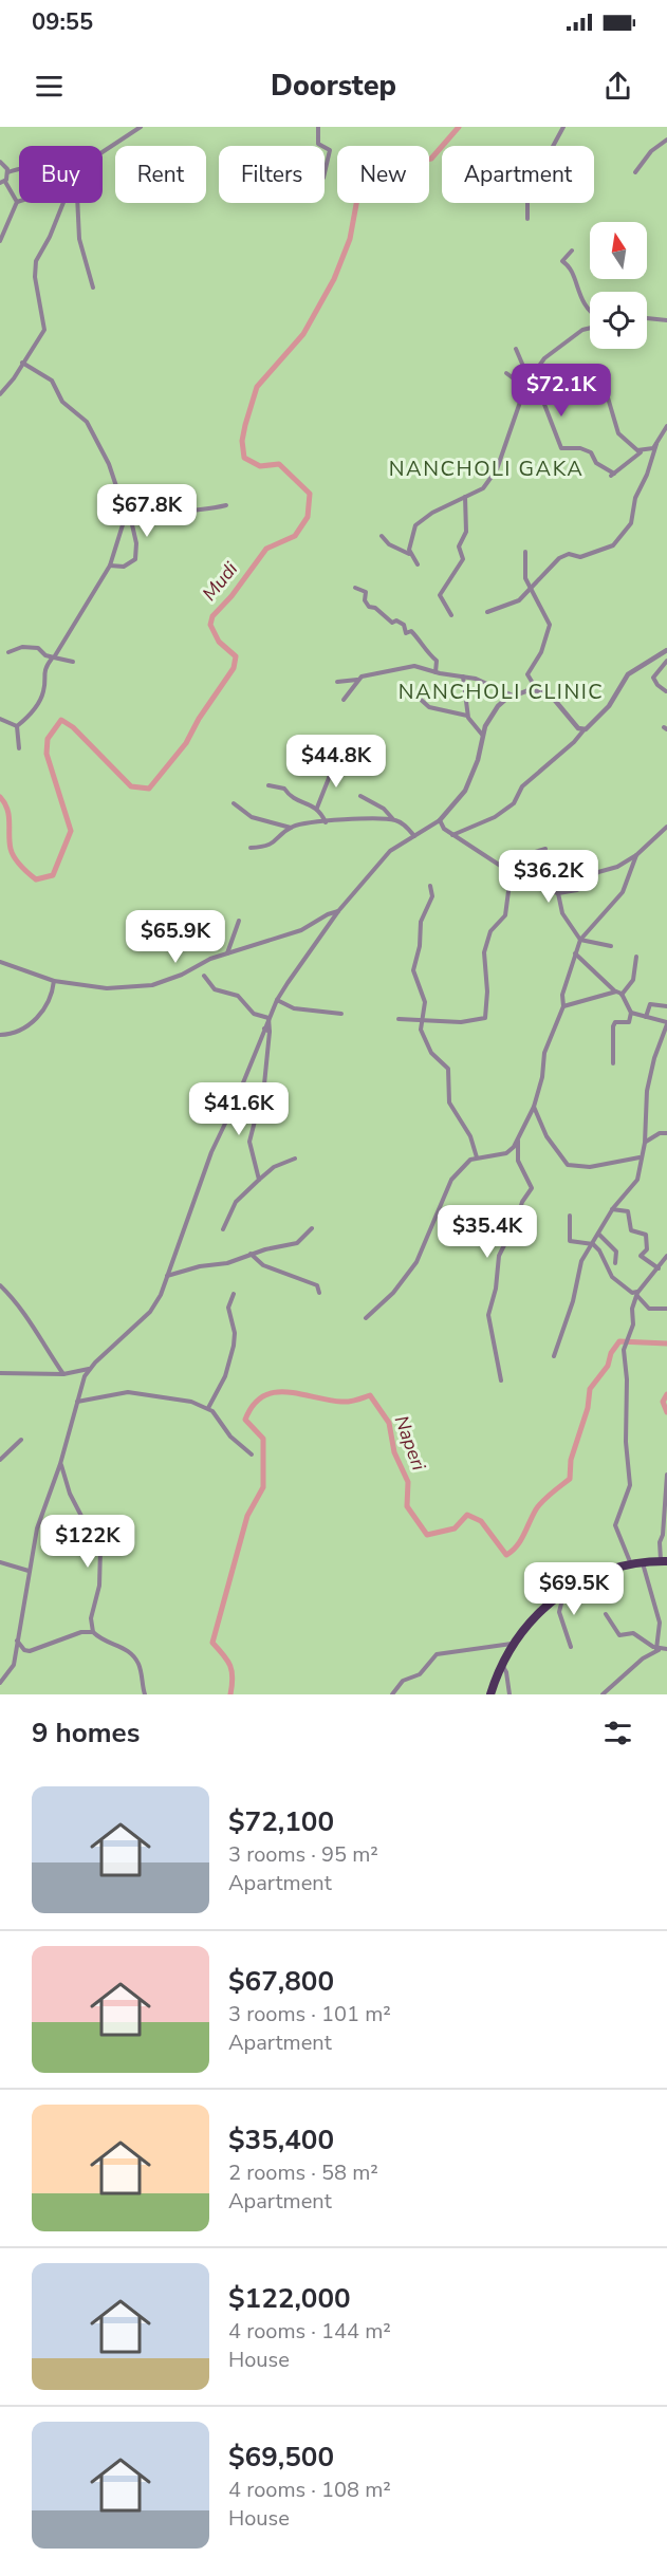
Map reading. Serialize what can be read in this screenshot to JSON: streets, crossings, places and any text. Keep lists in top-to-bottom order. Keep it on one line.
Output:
{"districts":["NANCHOLI GAKA","NANCHOLI CLINIC"],"water":["Mudi","Naperi"],"north":"top","page":{"status":"09:55","header":"Doorstep","chip":["Buy","Rent","Filters","New","Apartment"],"price":["$72.1K","$67.8K","$44.8K","$36.2K","$65.9K","$41.6K","$35.4K","$122K","$69.5K"],"heading":"9 homes","list":[{"name":"$72,100","note":"3 rooms · 95 m² · Apartment"},{"name":"$67,800","note":"3 rooms · 101 m² · Apartment"},{"name":"$35,400","note":"2 rooms · 58 m² · Apartment"},{"name":"$122,000","note":"4 rooms · 144 m² · House"},{"name":"$69,500","note":"4 rooms · 108 m² · House"}]}}
